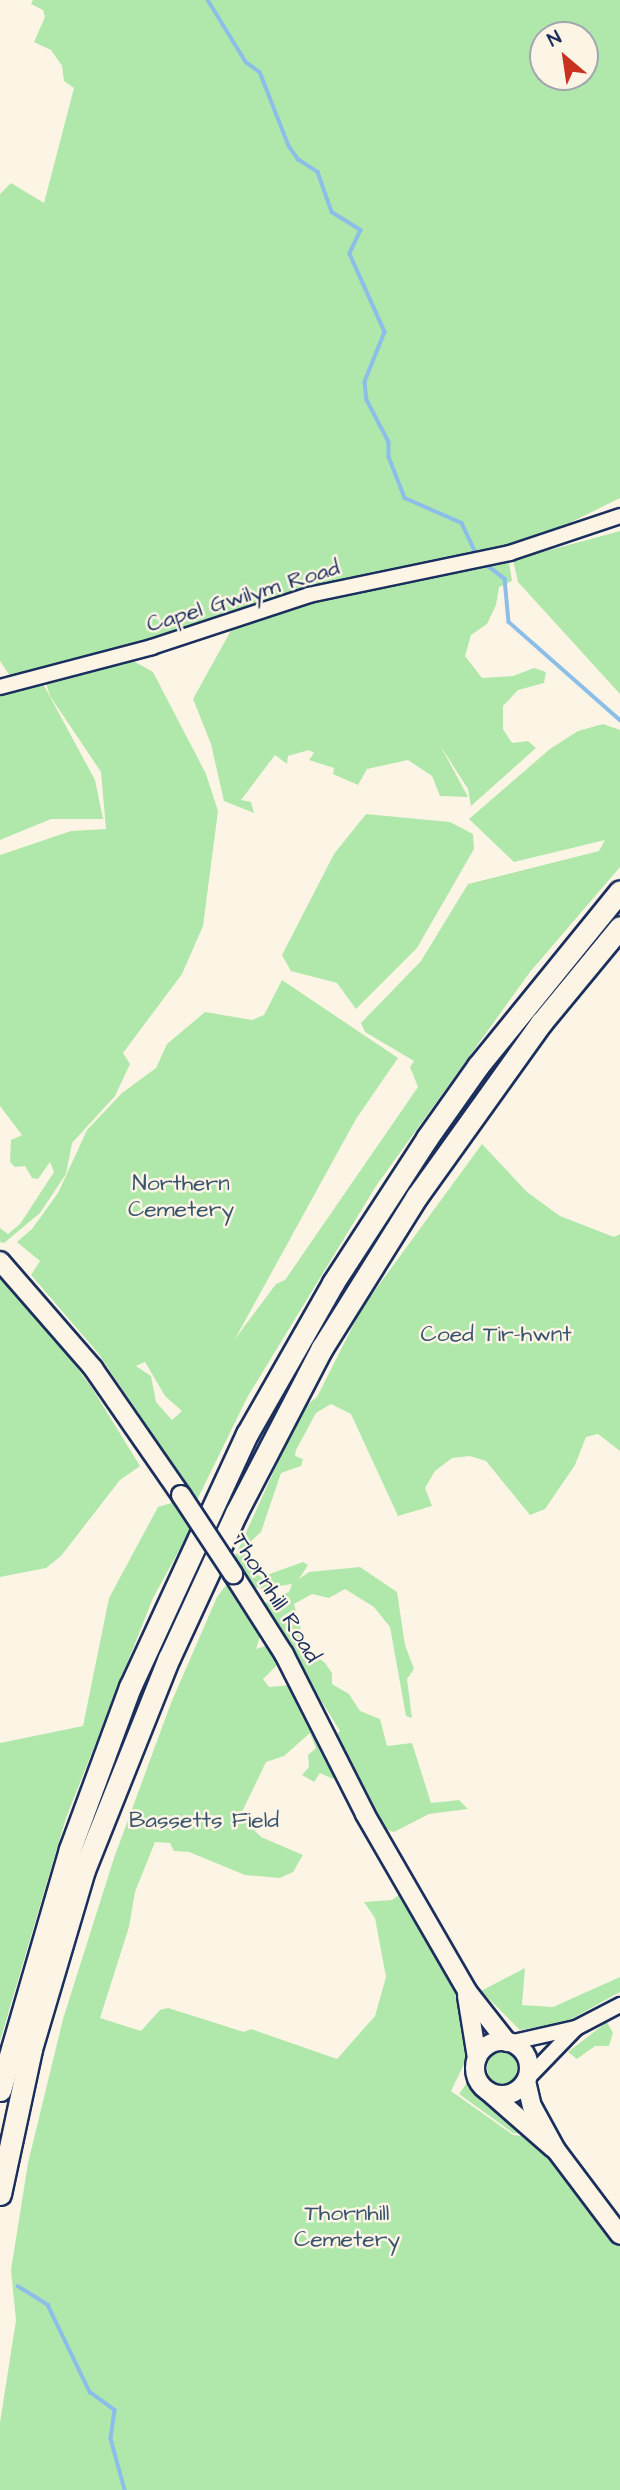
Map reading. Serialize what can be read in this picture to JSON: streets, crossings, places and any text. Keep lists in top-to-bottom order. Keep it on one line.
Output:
{"streets":{"main road":["Thornhill Road"],"street":["Capel Gwilym Road"]},"parks":["Northern Cemetery","Coed Tir-hwnt","Bassetts Field","Thornhill Cemetery"],"north":"top left"}
